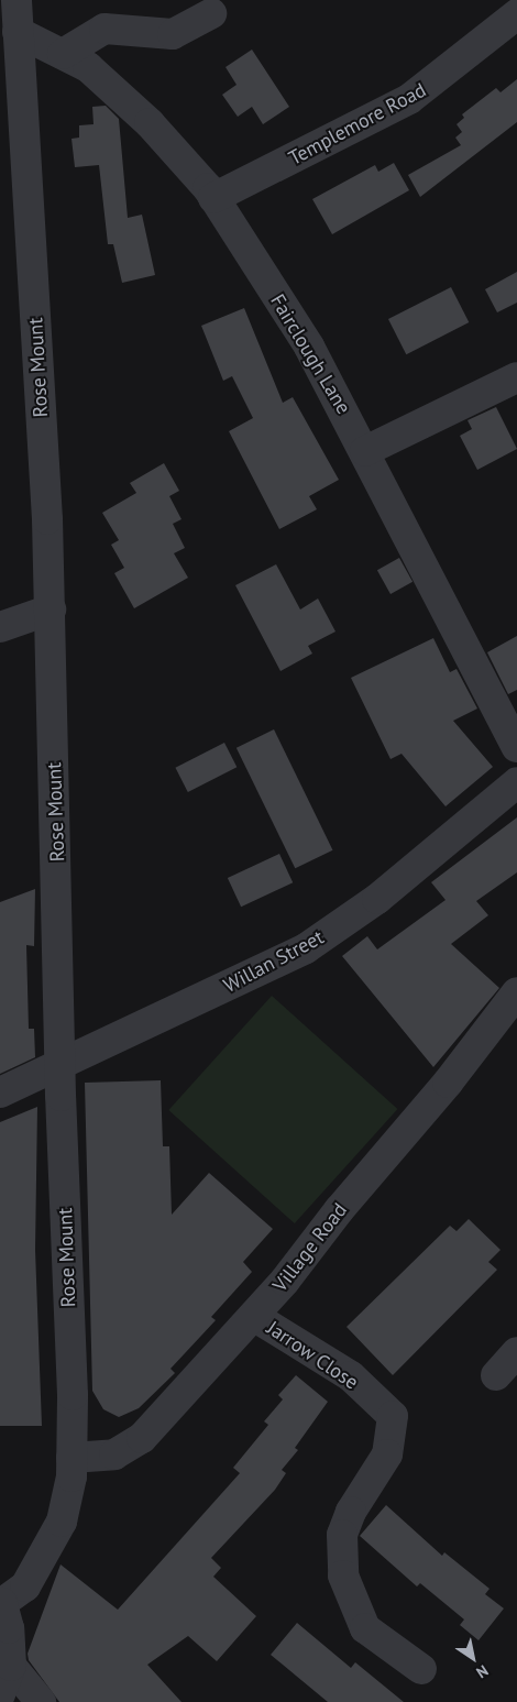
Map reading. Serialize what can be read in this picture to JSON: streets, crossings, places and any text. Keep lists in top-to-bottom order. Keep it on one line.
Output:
{"streets":{"street":["Templemore Road","Fairclough Lane","Rose Mount","Willan Street","Village Road","Jarrow Close"]},"crossings":[["Templemore Road","Fairclough Lane"],["Fairclough Lane","Rose Mount"],["Rose Mount","Willan Street"],["Rose Mount","Village Road"],["Village Road","Jarrow Close"]],"north":"bottom right"}
